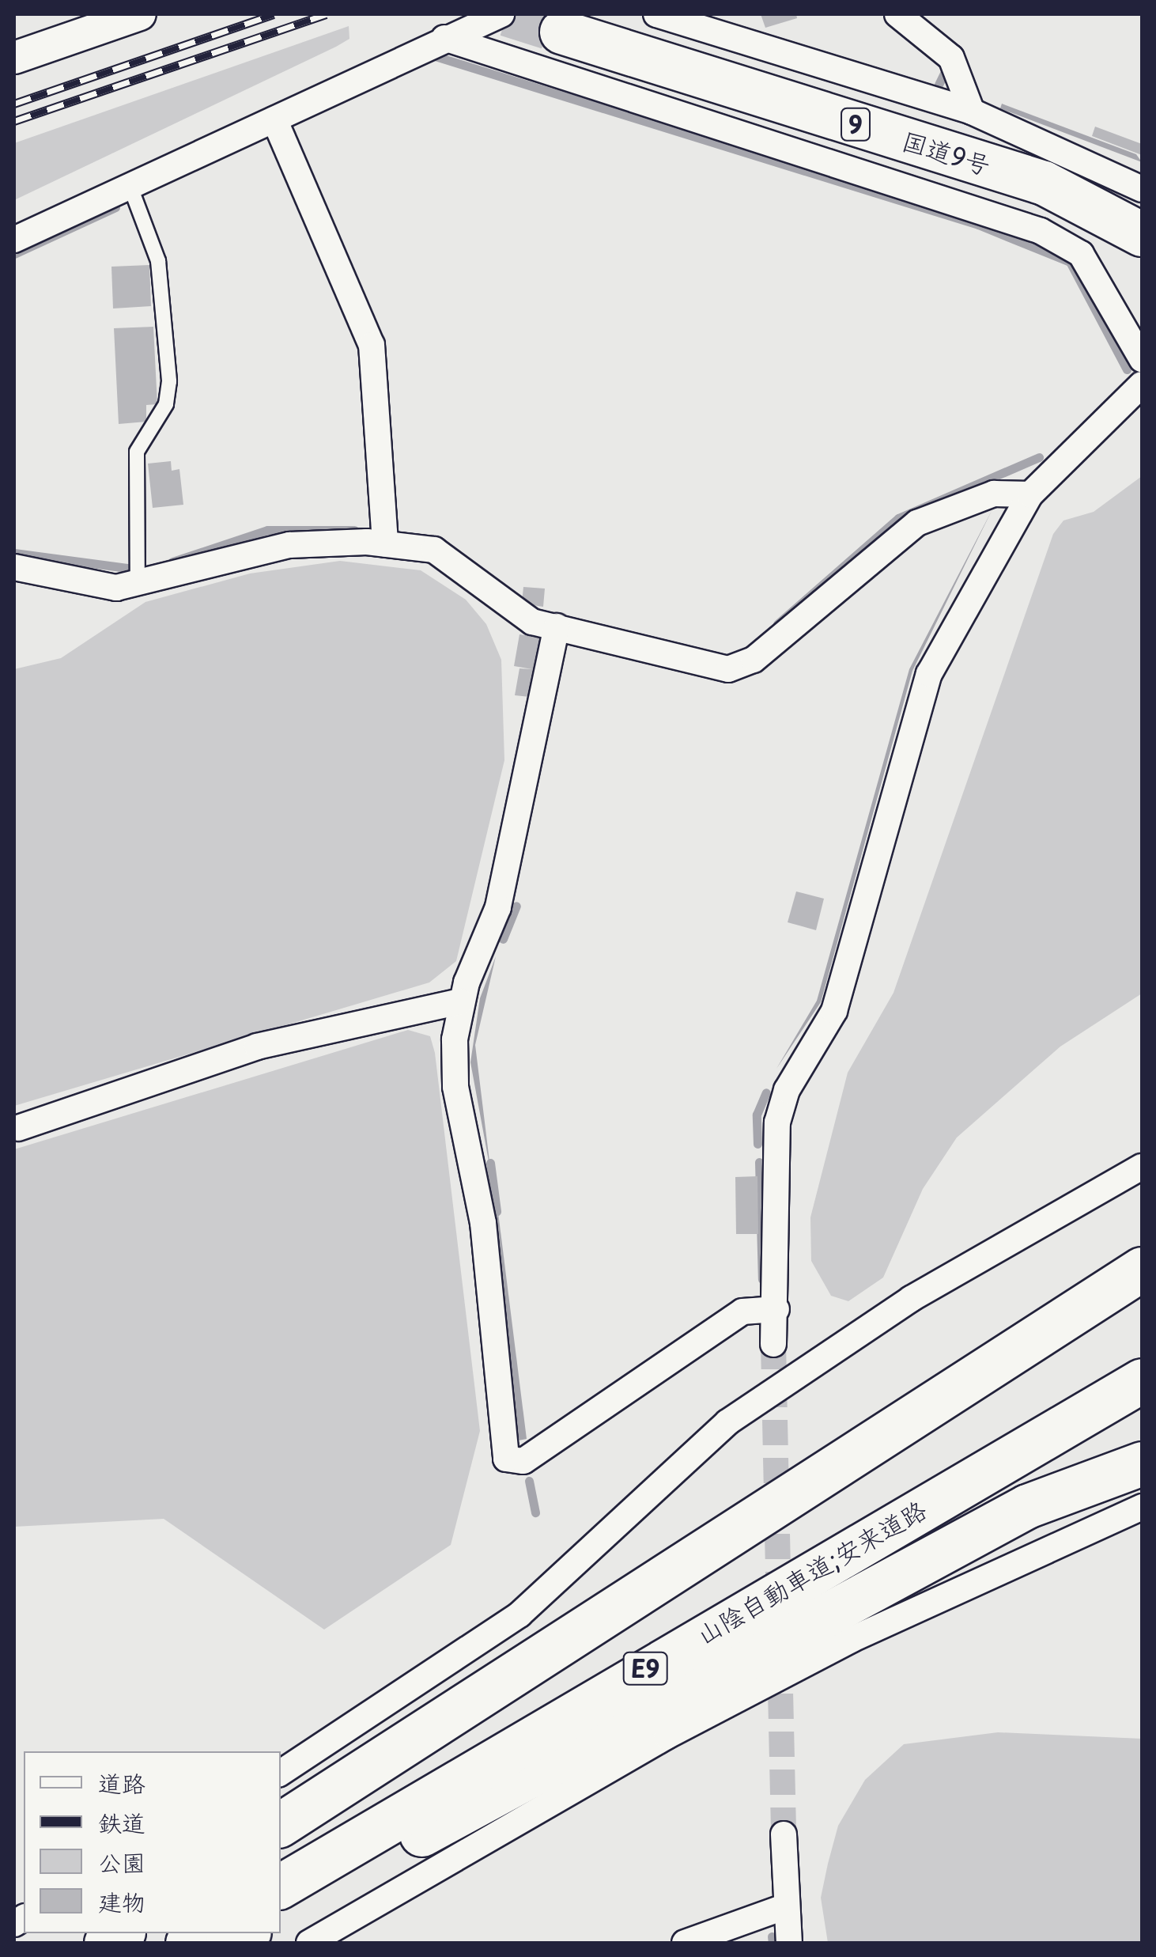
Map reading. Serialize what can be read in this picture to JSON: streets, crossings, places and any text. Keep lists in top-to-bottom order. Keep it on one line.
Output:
{"streets":{"highway":["9","国道9号","山陰自動車道;安来道路","E9"]},"legend":["道路","鉄道","公園","建物"]}
